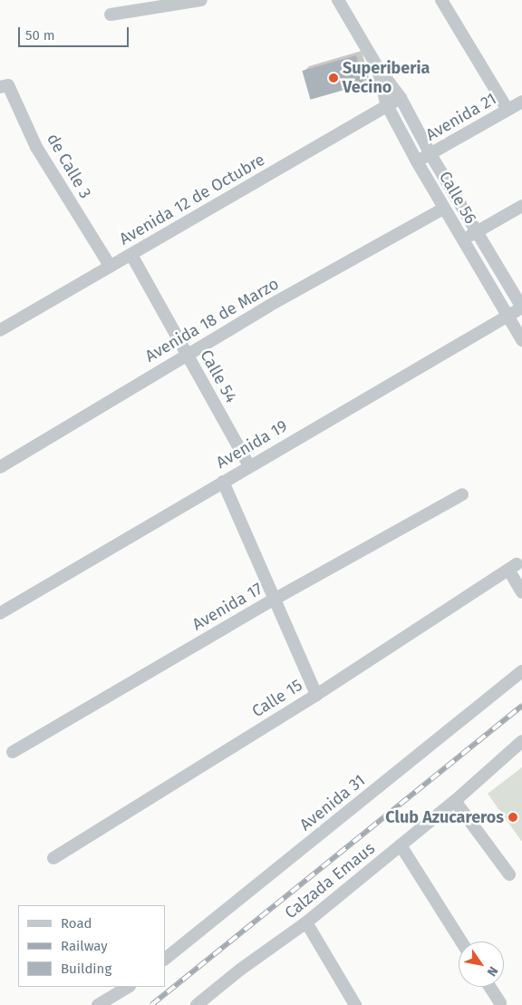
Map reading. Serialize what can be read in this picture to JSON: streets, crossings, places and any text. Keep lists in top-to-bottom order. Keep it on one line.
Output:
{"streets":{"street":["Avenida 21","de Calle 3","Calle 56","Avenida 12 de Octubre","Avenida 18 de Marzo","Calle 54","Avenida 19","Avenida 17","Calle 15","Avenida 31","Calzada Emaus"]},"crossings":[["Avenida 21","Calle 56"],["de Calle 3","Avenida 12 de Octubre"],["Calle 56","Avenida 12 de Octubre"],["Calle 56","Avenida 18 de Marzo"],["Calle 56","Avenida 19"],["Avenida 12 de Octubre","Calle 54"],["Avenida 18 de Marzo","Calle 54"],["Calle 54","Avenida 19"]],"places":["Superiberia Vecino","Club Azucareros"],"legend":["Road","Railway","Building"],"scale_bar":"50 m","north":"bottom right"}
